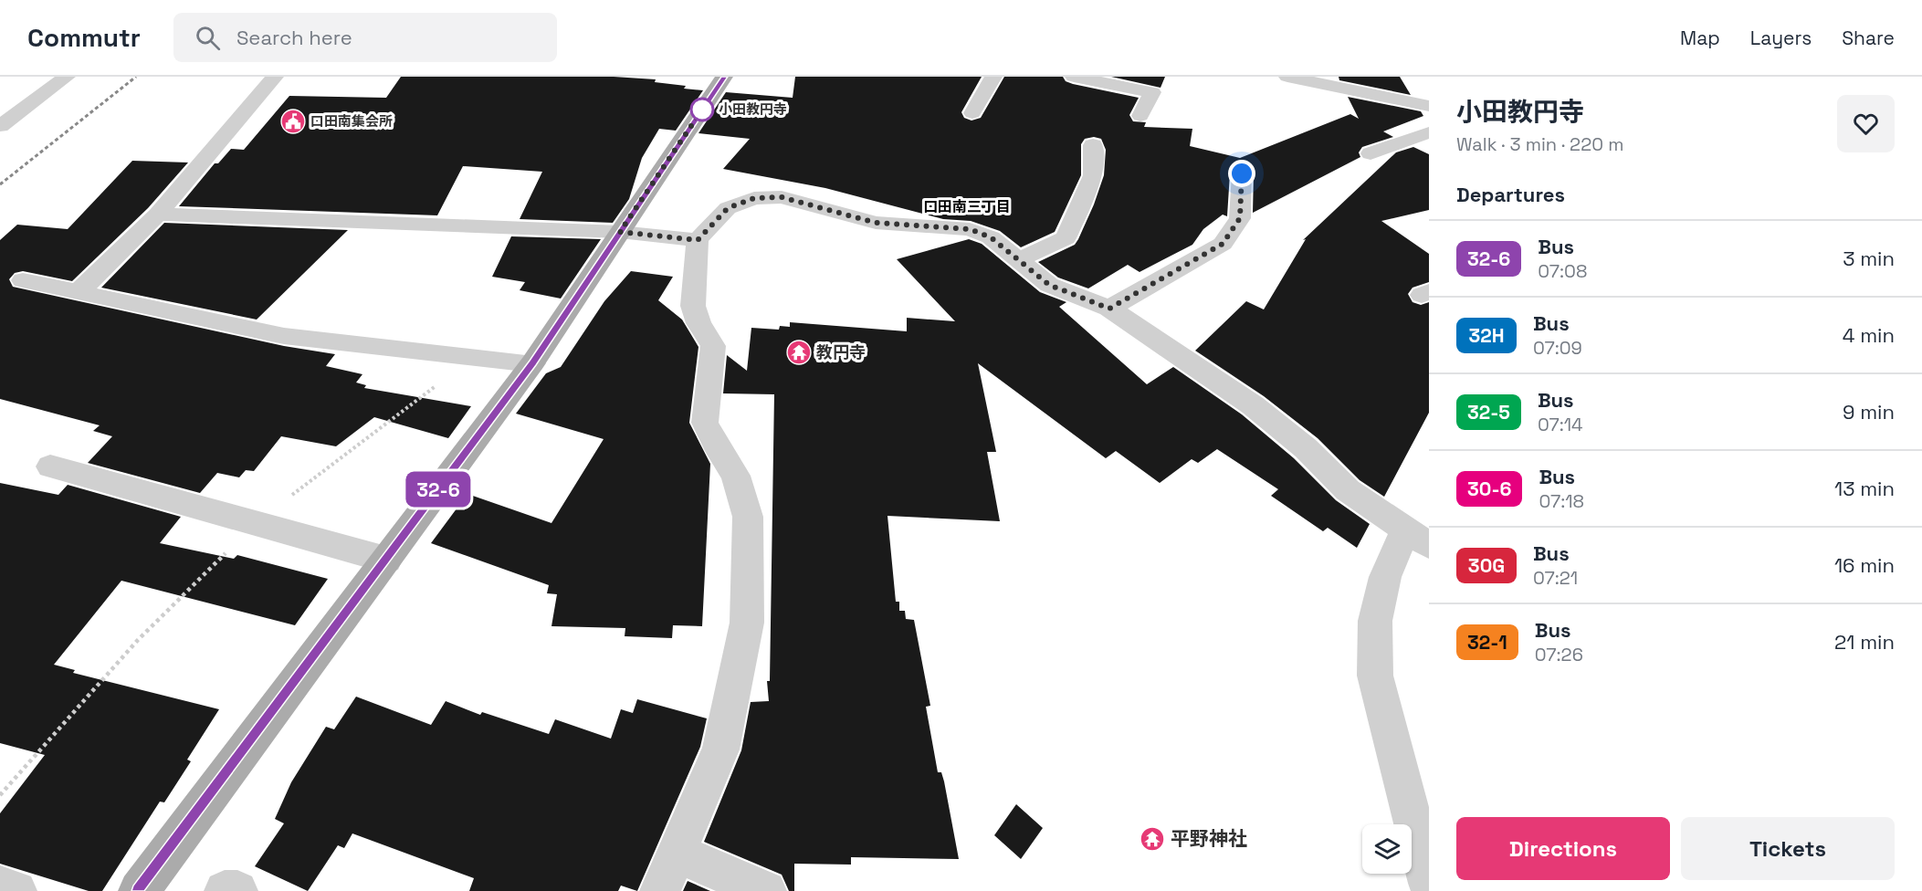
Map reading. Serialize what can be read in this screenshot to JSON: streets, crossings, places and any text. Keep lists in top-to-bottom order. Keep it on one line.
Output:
{"districts":["口田南三丁目"],"places":{"other":["小田教円寺"],"public building":["口田南集会所"],"temple":["教円寺","平野神社"]},"lines":["bus line 32-6"],"page":{"header":"Commutr","search":"Search here","nav":["Map","Layers","Share"],"on_map":"32-6","heading":[["小田教円寺","Walk · 3 min · 220 m"],"Departures"],"list":[{"mark":"32-6","name":"Bus","note":"07:08","value":"3 min"},{"mark":"32H","name":"Bus","note":"07:09","value":"4 min"},{"mark":"32-5","name":"Bus","note":"07:14","value":"9 min"},{"mark":"30-6","name":"Bus","note":"07:18","value":"13 min"},{"mark":"30G","name":"Bus","note":"07:21","value":"16 min"},{"mark":"32-1","name":"Bus","note":"07:26","value":"21 min"}],"buttons":["Directions","Tickets"]}}
